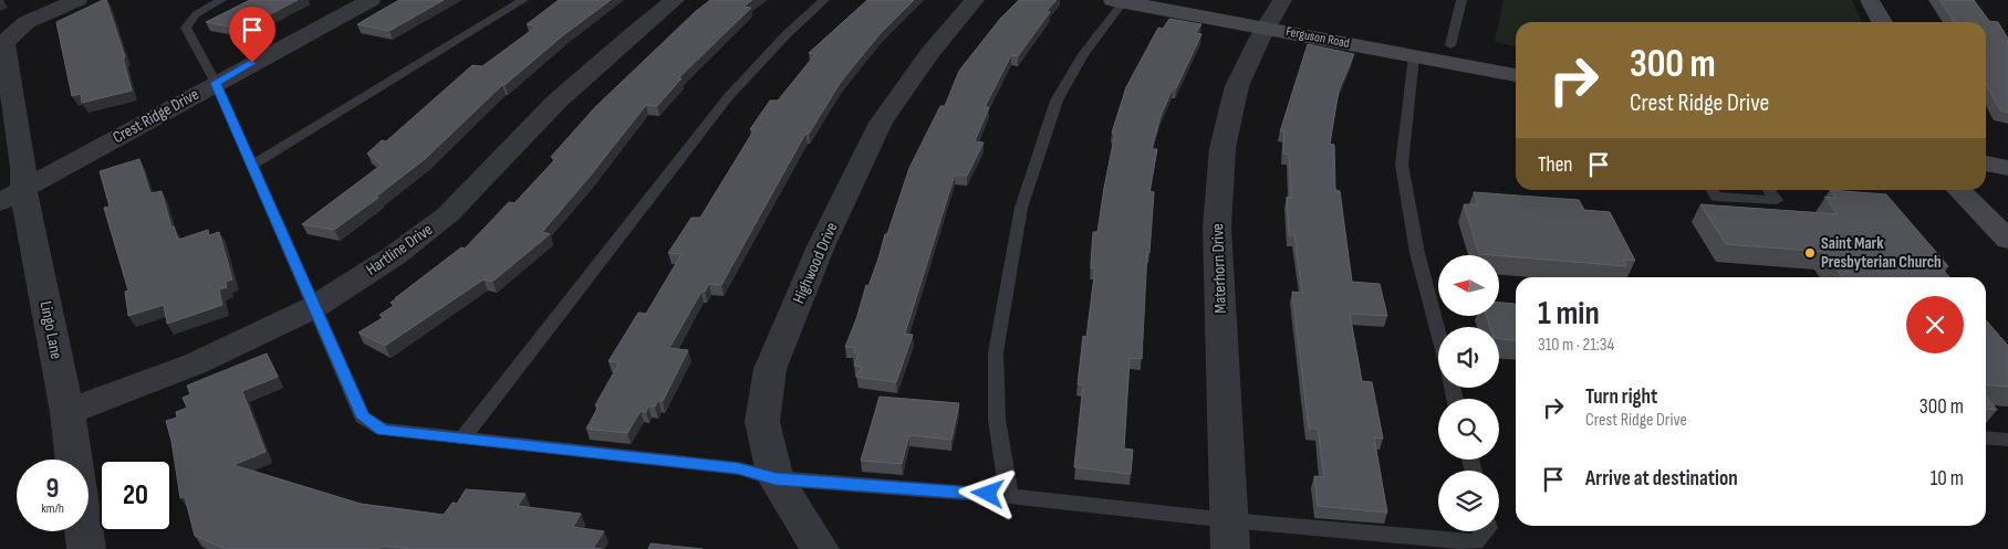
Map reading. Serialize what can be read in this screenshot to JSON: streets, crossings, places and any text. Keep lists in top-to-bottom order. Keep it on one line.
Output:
{"streets":{"main road":["Ferguson Road"],"street":["Crest Ridge Drive","Hartline Drive","Highwood Drive","Materhorn Drive","Lingo Lane"]},"crossings":[["Ferguson Road","Materhorn Drive"],["Crest Ridge Drive","Lingo Lane"],["Hartline Drive","Lingo Lane"]],"places":["Saint Mark Presbyterian Church"],"north":"left","page":{"turn":["300 m","Crest Ridge Drive"],"then":"Then","heading":["1 min","310 m · 21:34"],"list":[{"name":"Turn right","note":"Crest Ridge Drive","value":"300 m"},{"name":"Arrive at destination","value":"10 m"}],"speed":"9 km/h","limit":"20"}}
